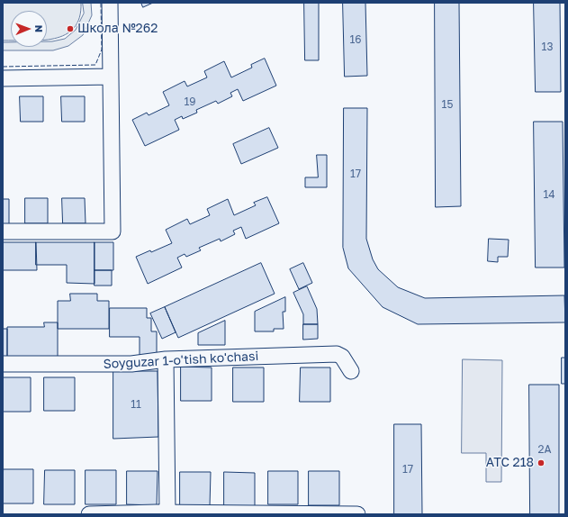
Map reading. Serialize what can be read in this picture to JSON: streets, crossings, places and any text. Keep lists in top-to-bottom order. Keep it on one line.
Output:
{"streets":{"street":["Soyguzar 1-o'tish ko'chasi"]},"places":["Школа №262","АТС 218"],"house_numbers":["16","13","19","15","17","14","11","2А","17"],"north":"right"}
